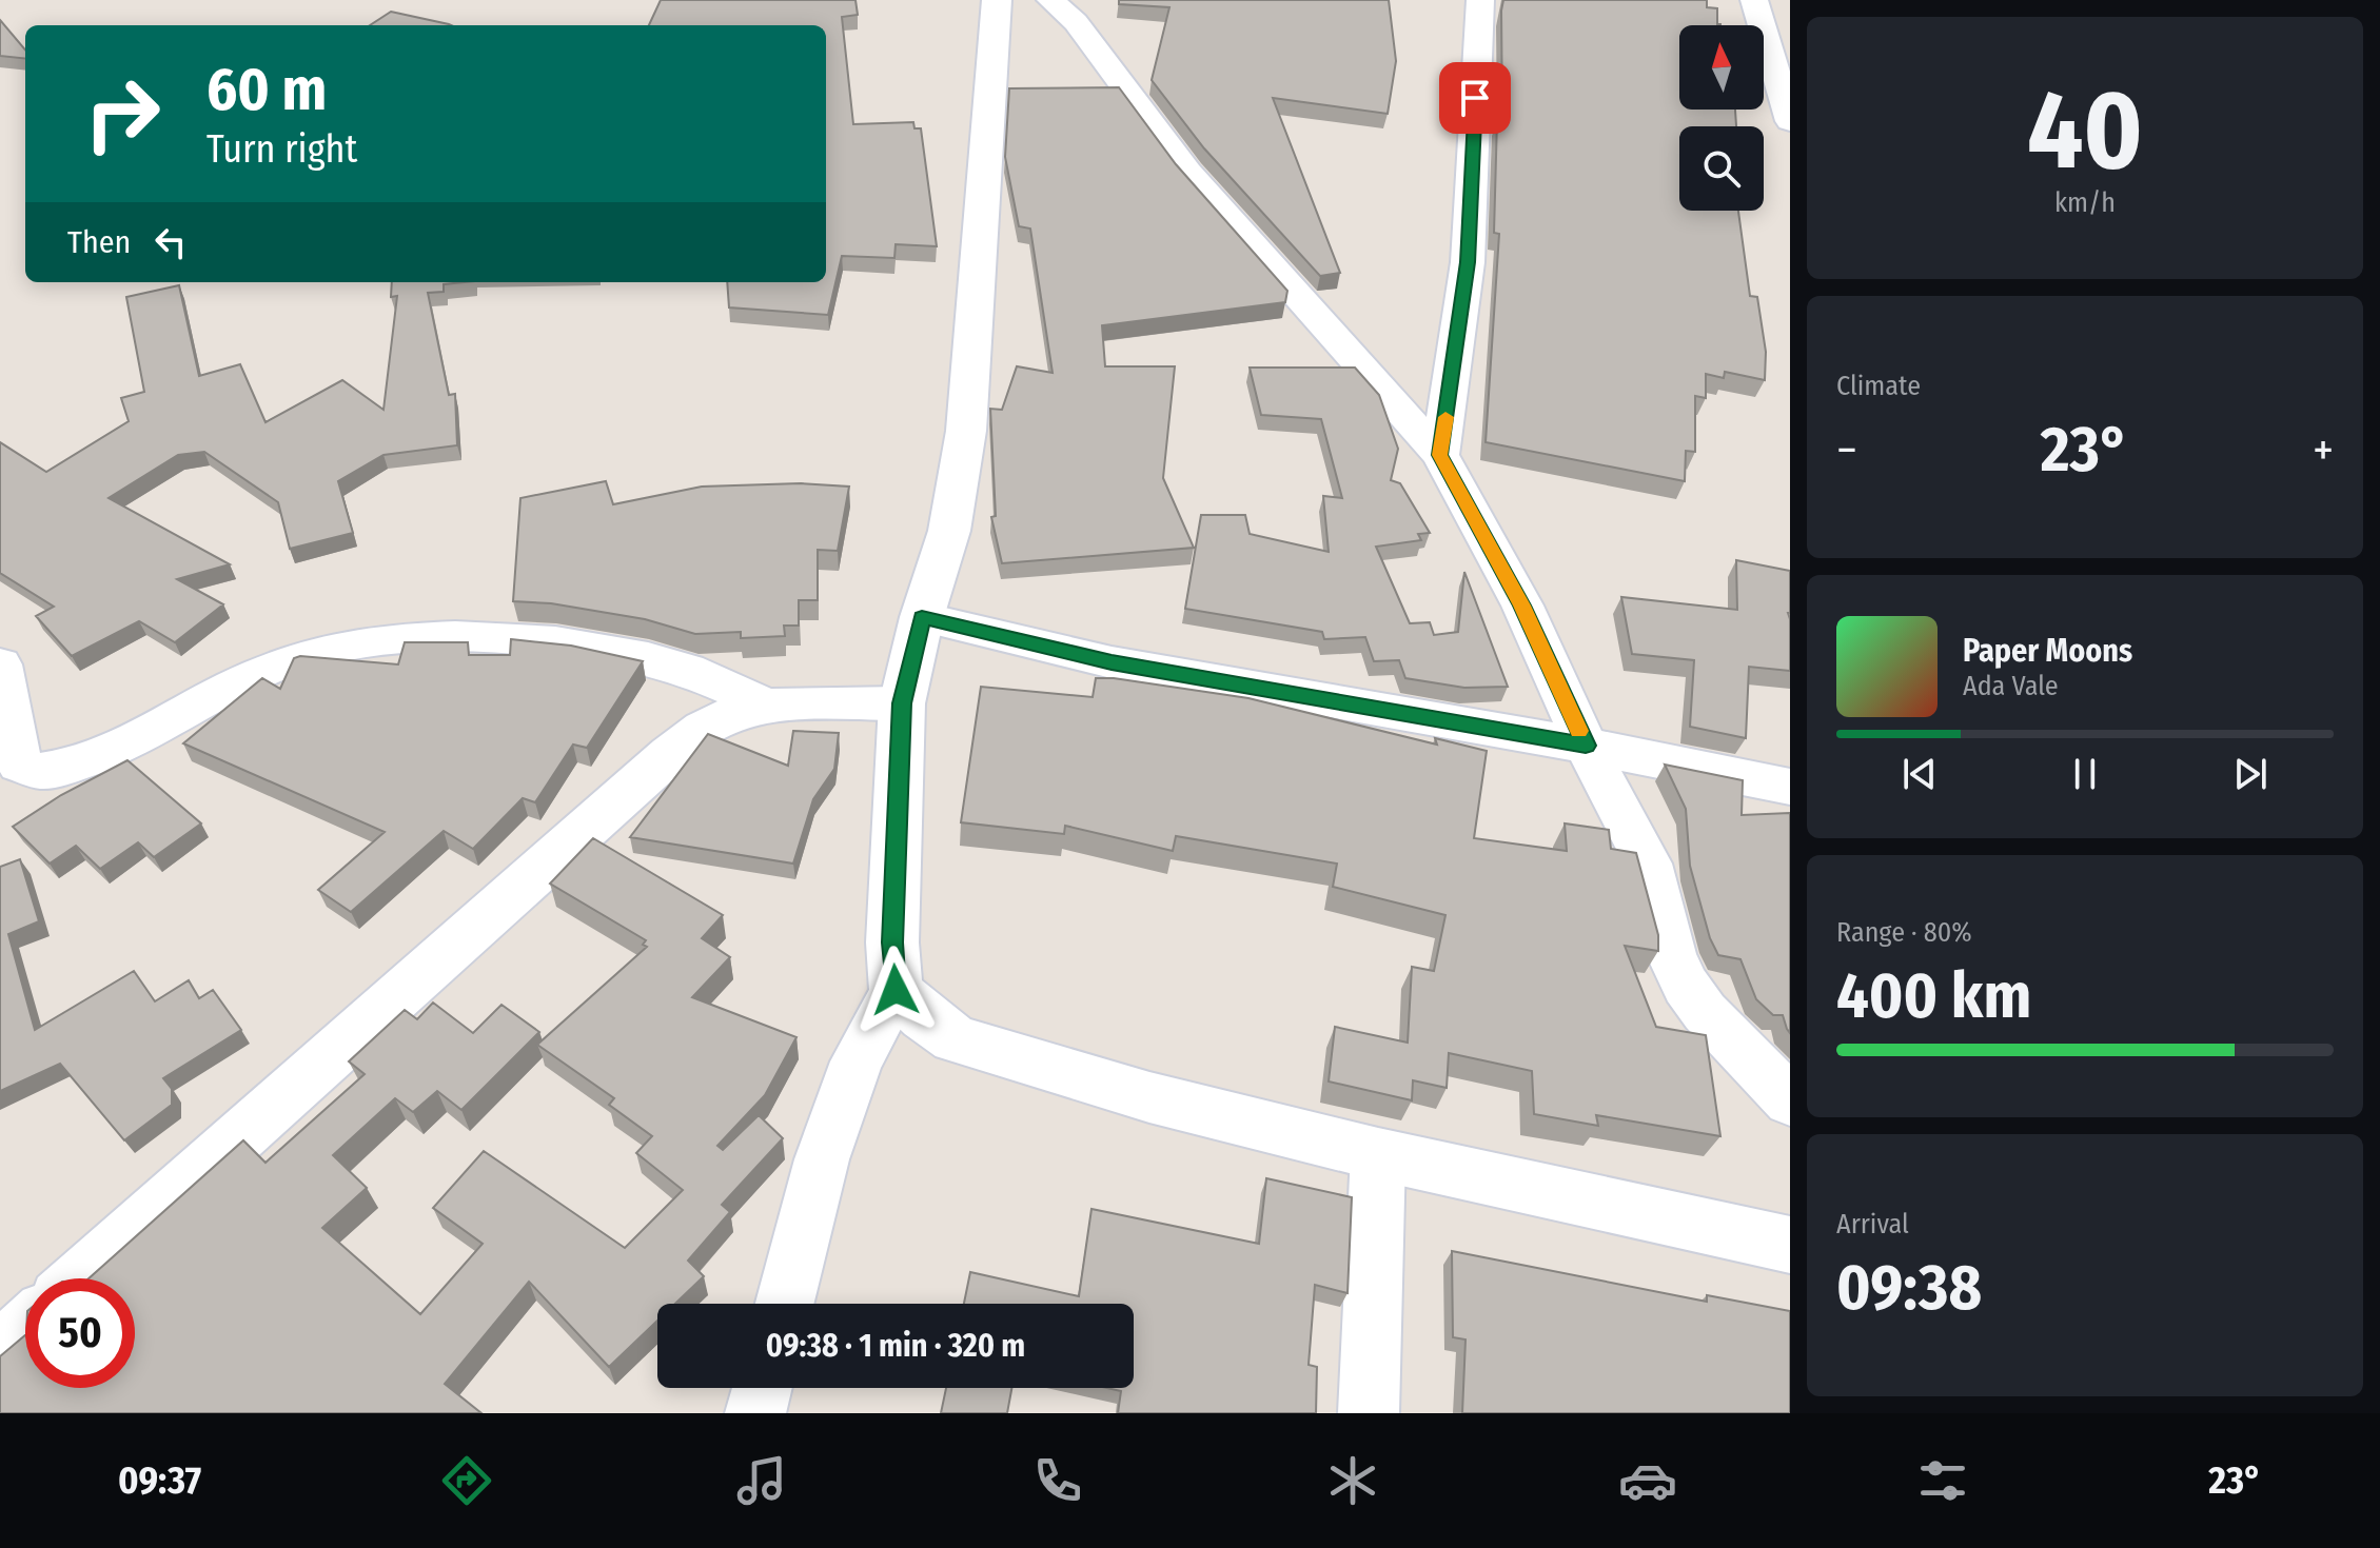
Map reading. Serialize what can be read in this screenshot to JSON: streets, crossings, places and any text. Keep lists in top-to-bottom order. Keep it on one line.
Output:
{"north":"top","page":{"tile":[["40","km/h"],"Climate",["Range · 80%","400 km"],["Arrival","09:38"]],"turn":["60 m","Turn right"],"then":"Then","heat":["−","23°","+"],"song":["Paper Moons","Ada Vale"],"limit":"50","trip":"09:38 · 1 min · 320 m","tabs":["09:37","23°"]}}
